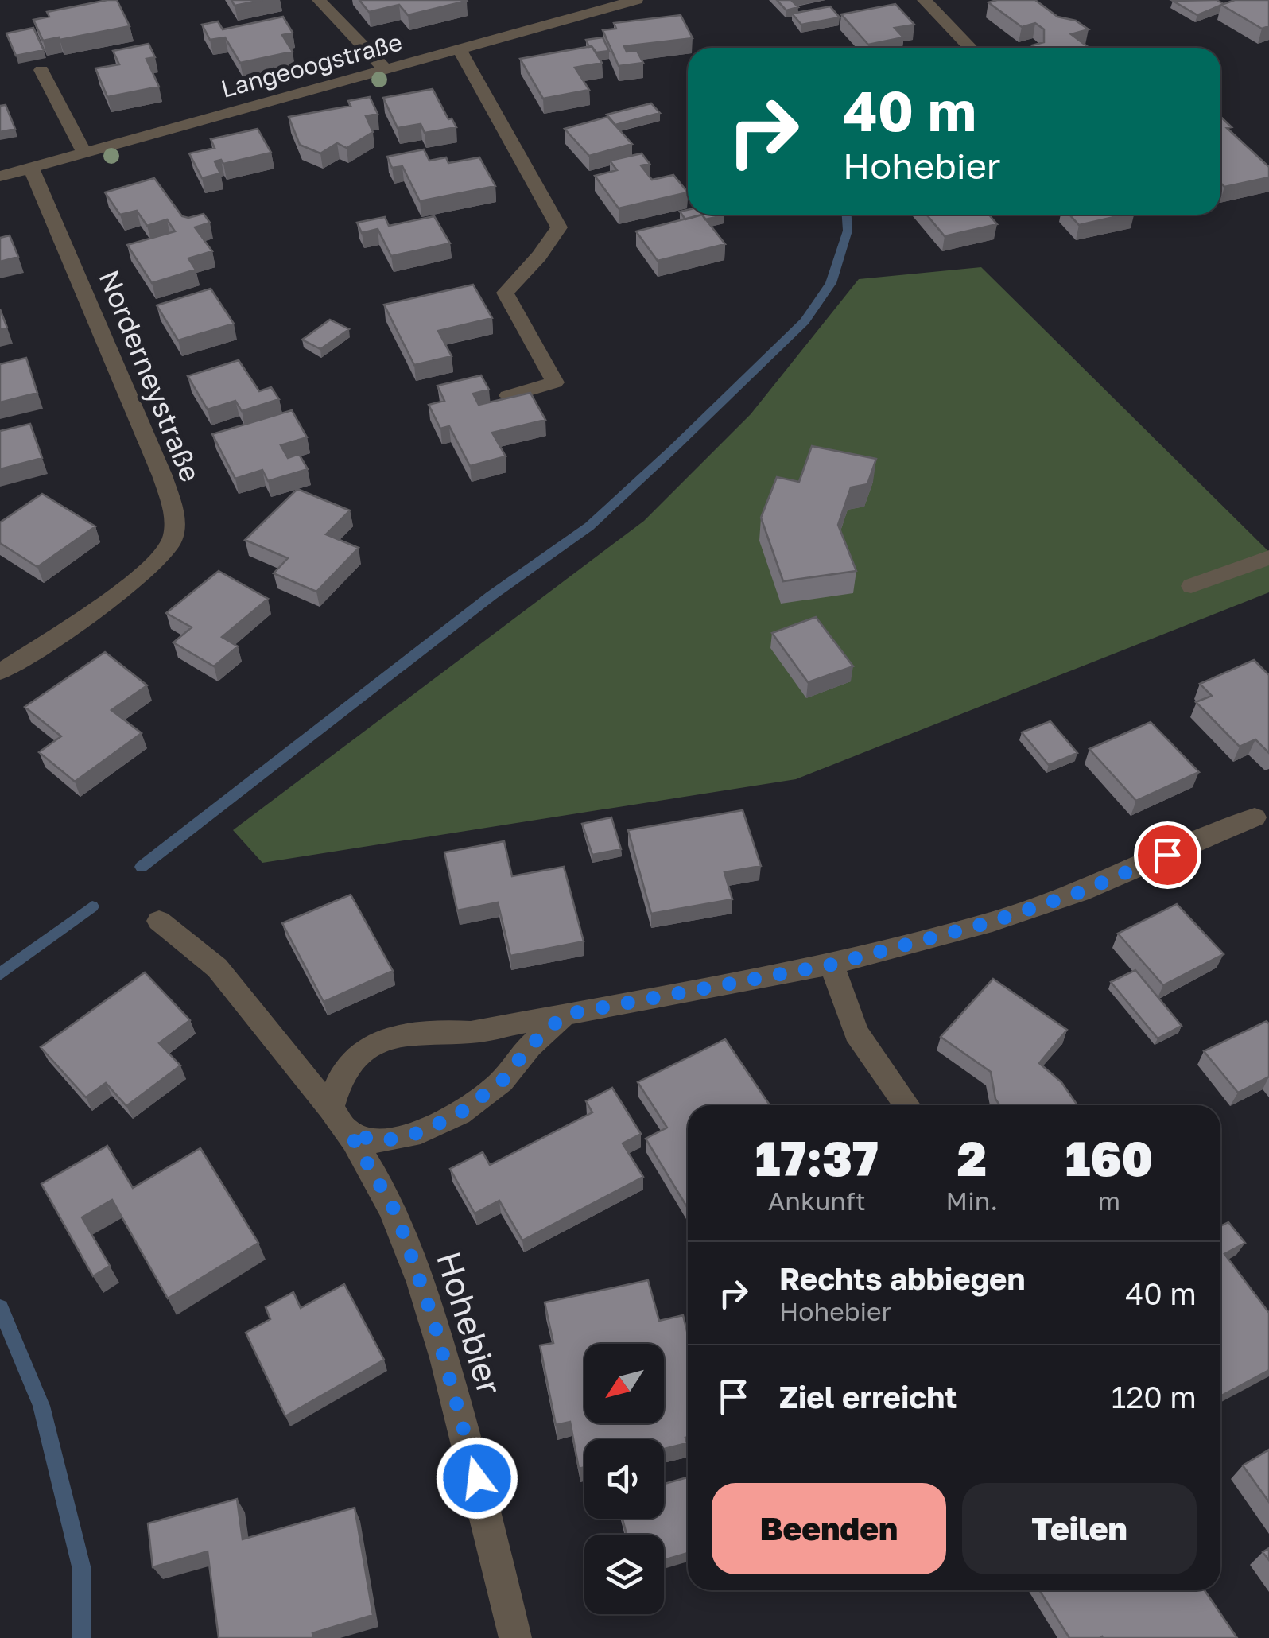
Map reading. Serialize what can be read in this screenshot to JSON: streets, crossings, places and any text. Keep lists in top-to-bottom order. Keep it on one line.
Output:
{"streets":{"street":["Langeoogstraße","Norderneystraße","Hohebier"]},"crossings":[["Langeoogstraße","Norderneystraße"]],"north":"bottom left","page":{"turn":["40 m","Hohebier"],"eta":["17:37","Ankunft","2","Min.","160","m"],"list":[{"name":"Rechts abbiegen","note":"Hohebier","value":"40 m"},{"name":"Ziel erreicht","value":"120 m"}],"buttons":["Beenden","Teilen"]}}
